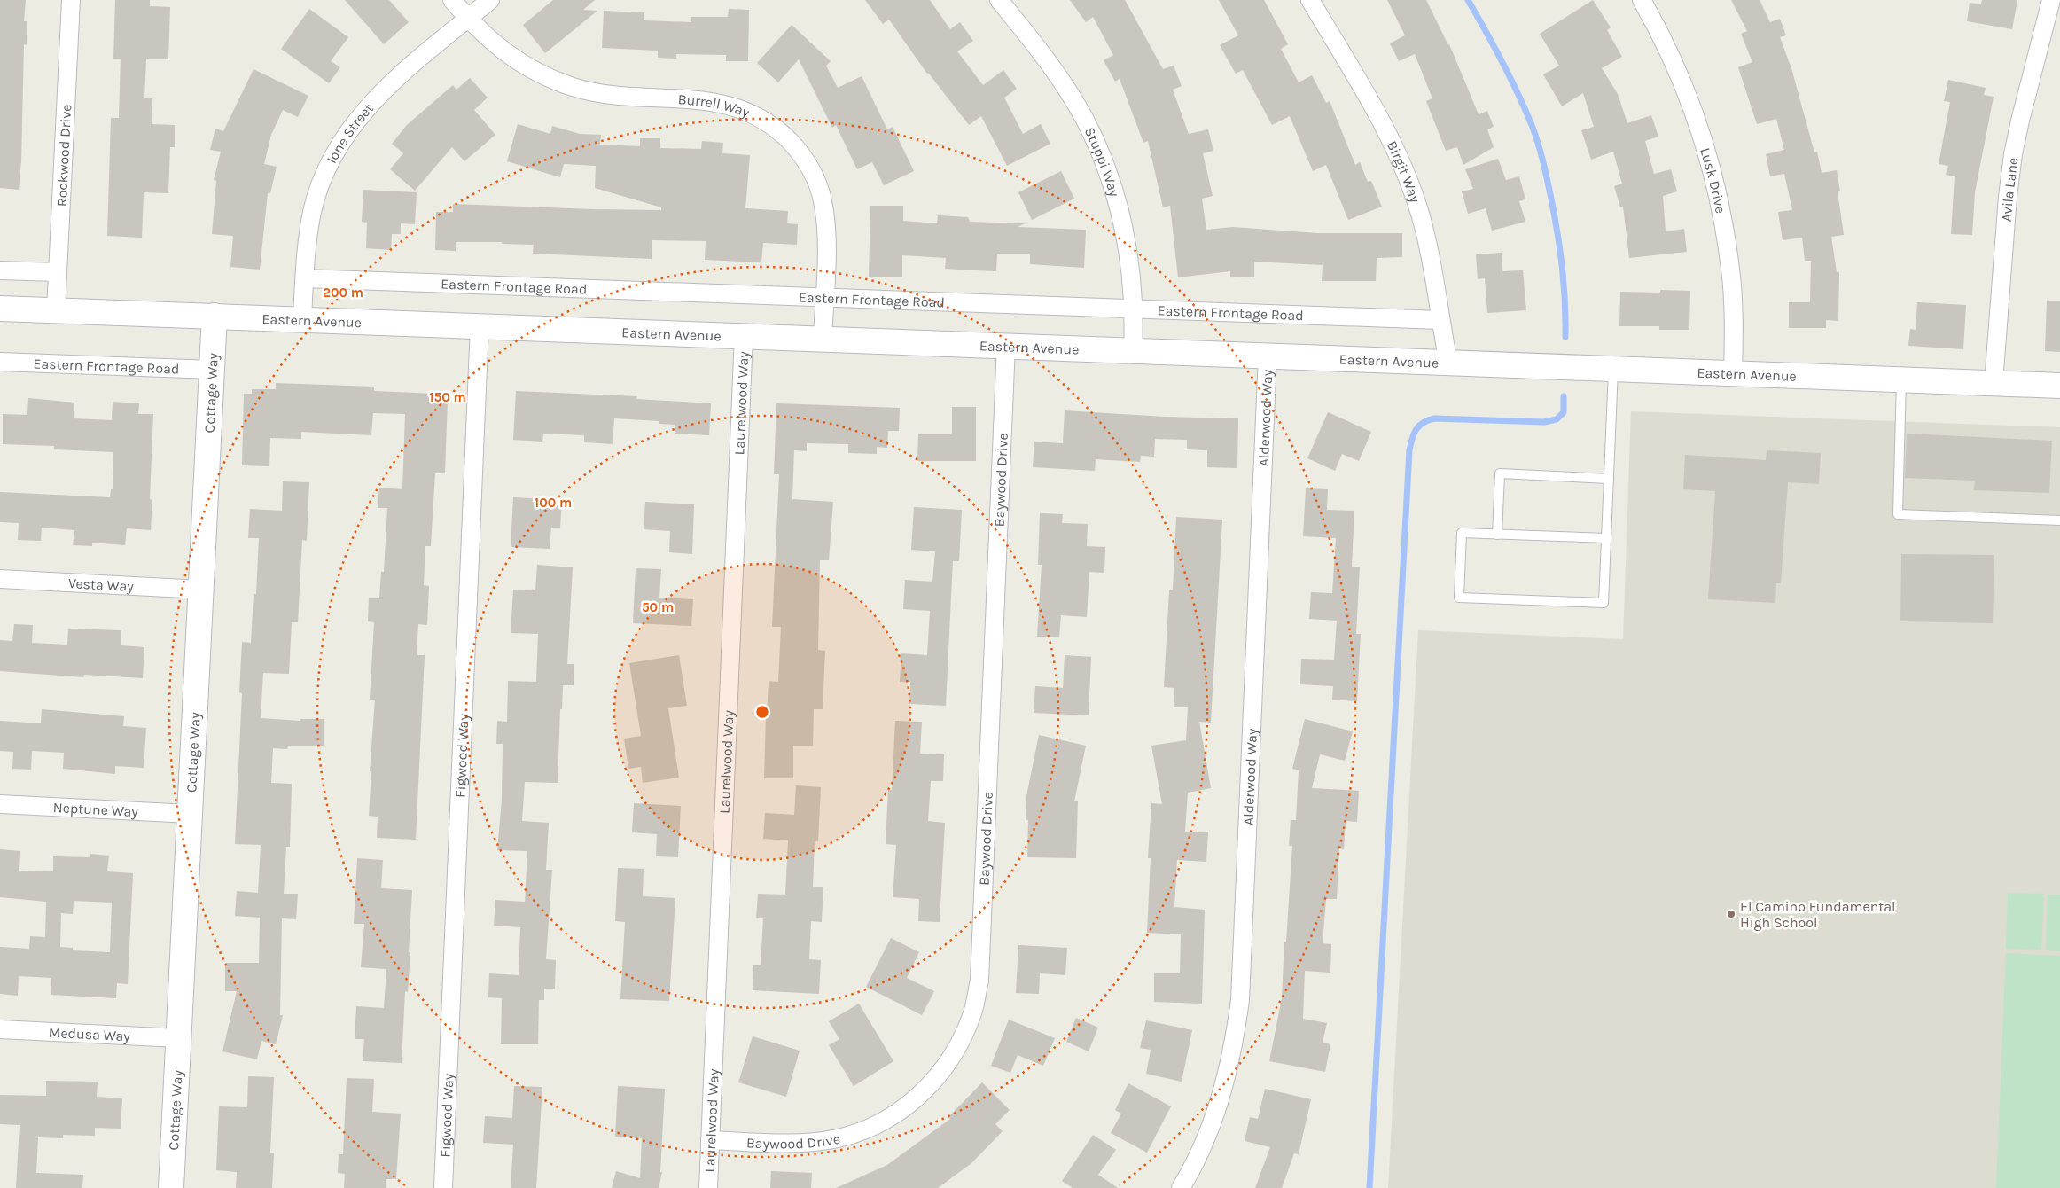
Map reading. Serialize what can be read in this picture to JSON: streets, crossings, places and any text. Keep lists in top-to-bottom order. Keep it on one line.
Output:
{"streets":{"main road":["Eastern Avenue","Cottage Way"],"street":["Burrell Way","Ione Street","Rockwood Drive","Stuppi Way","Birgit Way","Lusk Drive","Avila Lane","Eastern Frontage Road","Laurelwood Way","Alderwood Way","Baywood Drive","Vesta Way","Figwood Way","Neptune Way","Medusa Way"]},"crossings":[["Burrell Way","Ione Street"],["Burrell Way","Eastern Frontage Road"],["Burrell Way","Eastern Avenue"],["Ione Street","Eastern Frontage Road"],["Ione Street","Eastern Avenue"],["Rockwood Drive","Eastern Avenue"],["Stuppi Way","Eastern Frontage Road"],["Stuppi Way","Eastern Avenue"],["Birgit Way","Eastern Frontage Road"],["Birgit Way","Eastern Avenue"],["Lusk Drive","Eastern Avenue"],["Avila Lane","Eastern Avenue"],["Eastern Frontage Road","Cottage Way"],["Eastern Avenue","Cottage Way"],["Eastern Avenue","Laurelwood Way"],["Eastern Avenue","Alderwood Way"],["Eastern Avenue","Baywood Drive"],["Eastern Avenue","Figwood Way"],["Cottage Way","Vesta Way"],["Cottage Way","Neptune Way"],["Cottage Way","Medusa Way"],["Laurelwood Way","Baywood Drive"]],"places":["El Camino Fundamental High School"],"rings":["200 m","150 m","100 m","50 m"]}
